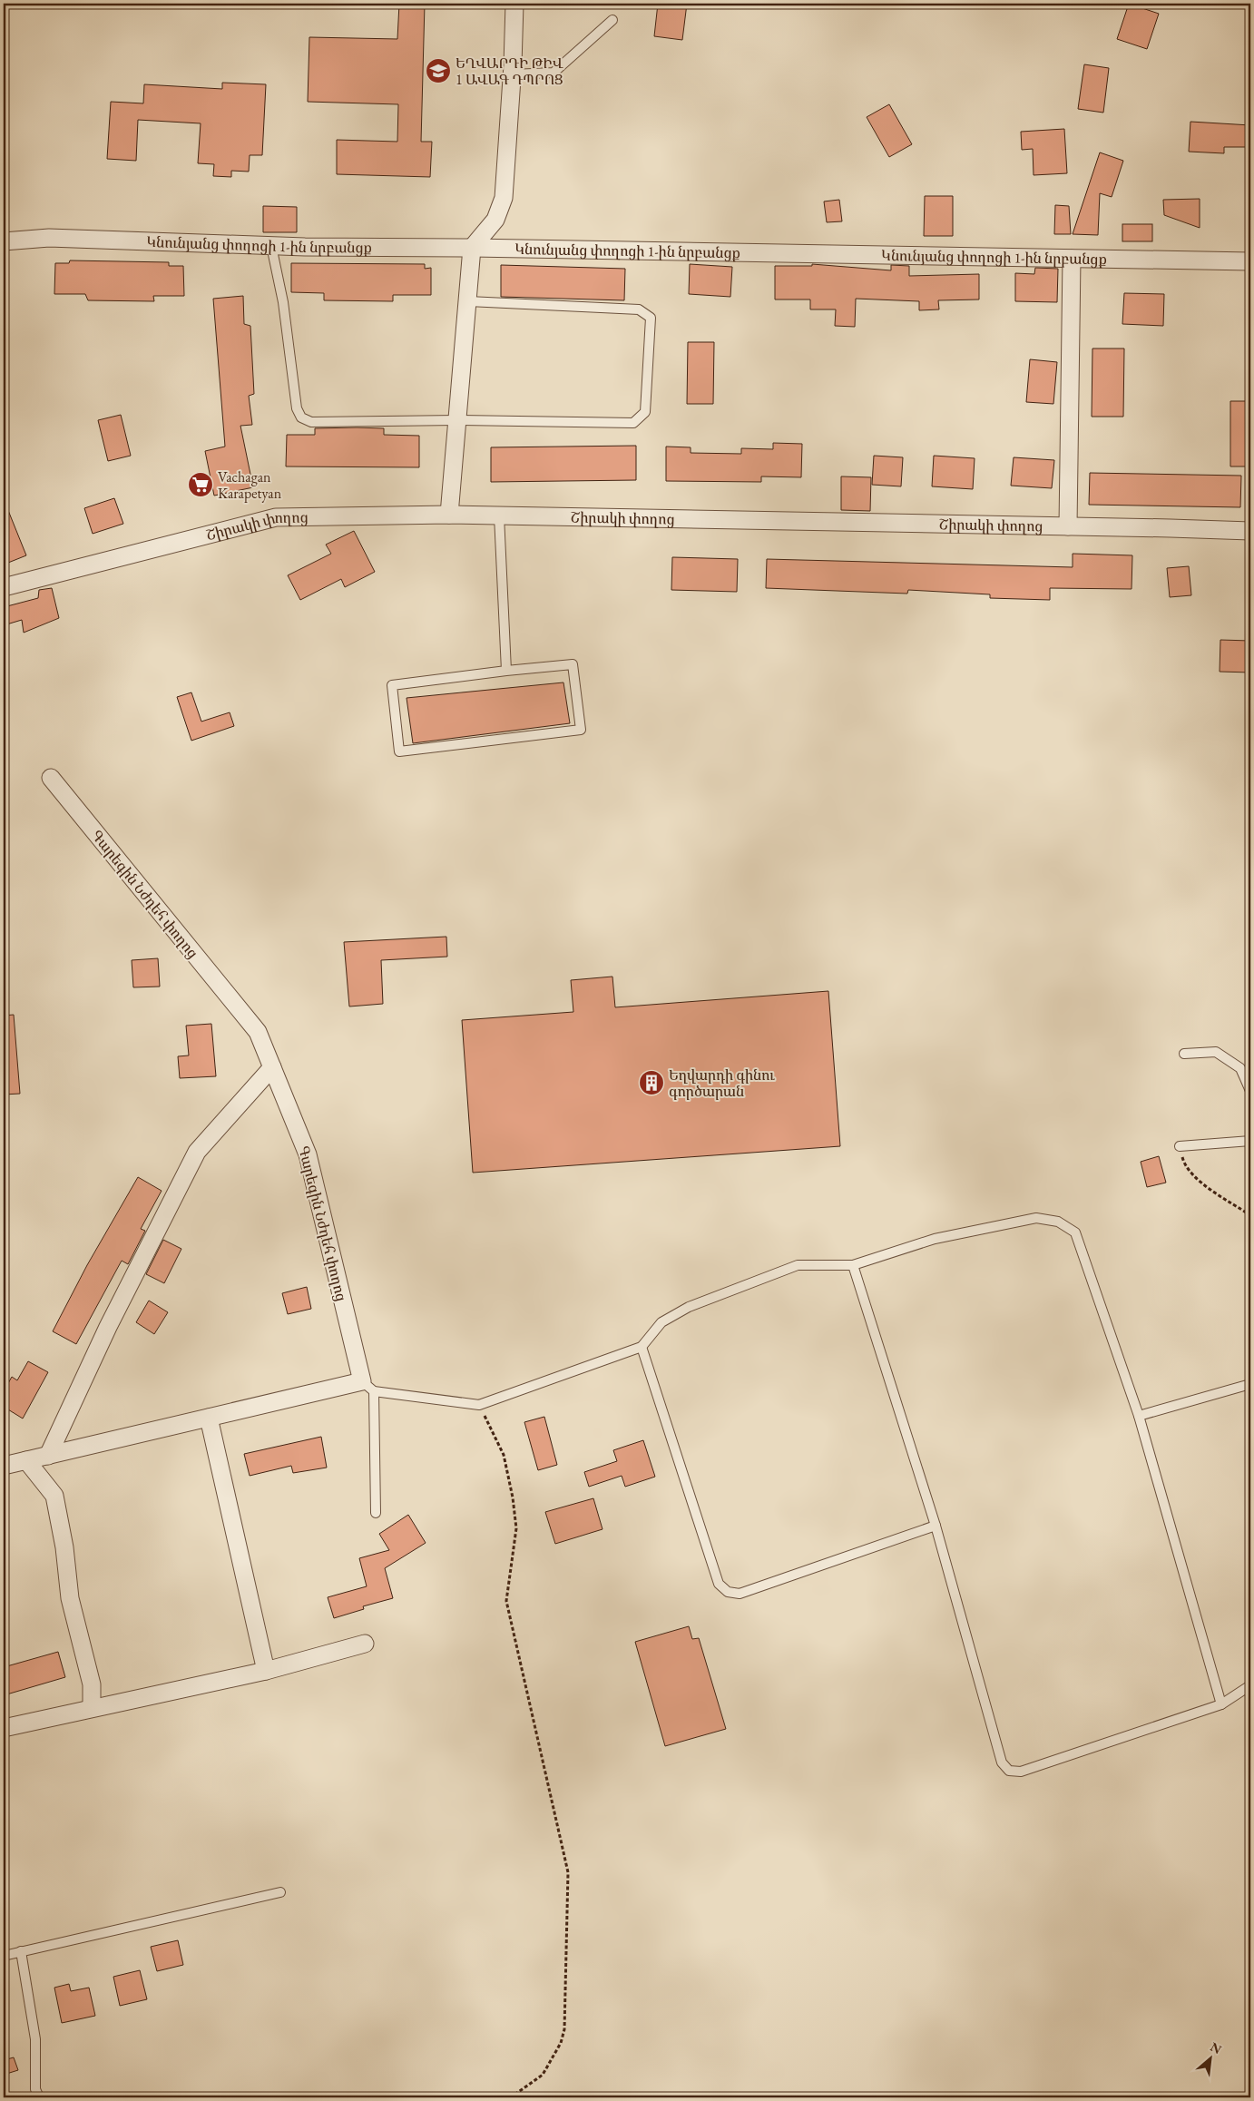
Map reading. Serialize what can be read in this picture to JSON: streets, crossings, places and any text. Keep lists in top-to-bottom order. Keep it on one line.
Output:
{"streets":{"street":["Կնունյանց փողոցի 1-ին նրբանցք","Շիրակի փողոց","Գարեգին Նժդեհ փողոց"]},"places":{"school or university":["ԵՂՎԱՐԴԻ ԹԻՎ 1 ԱՎԱԳ ԴՊՐՈՑ"],"supermarket":["Vachagan Karapetyan"],"building":["Եղվարդի գինու գործարան"]},"north":"top right"}
